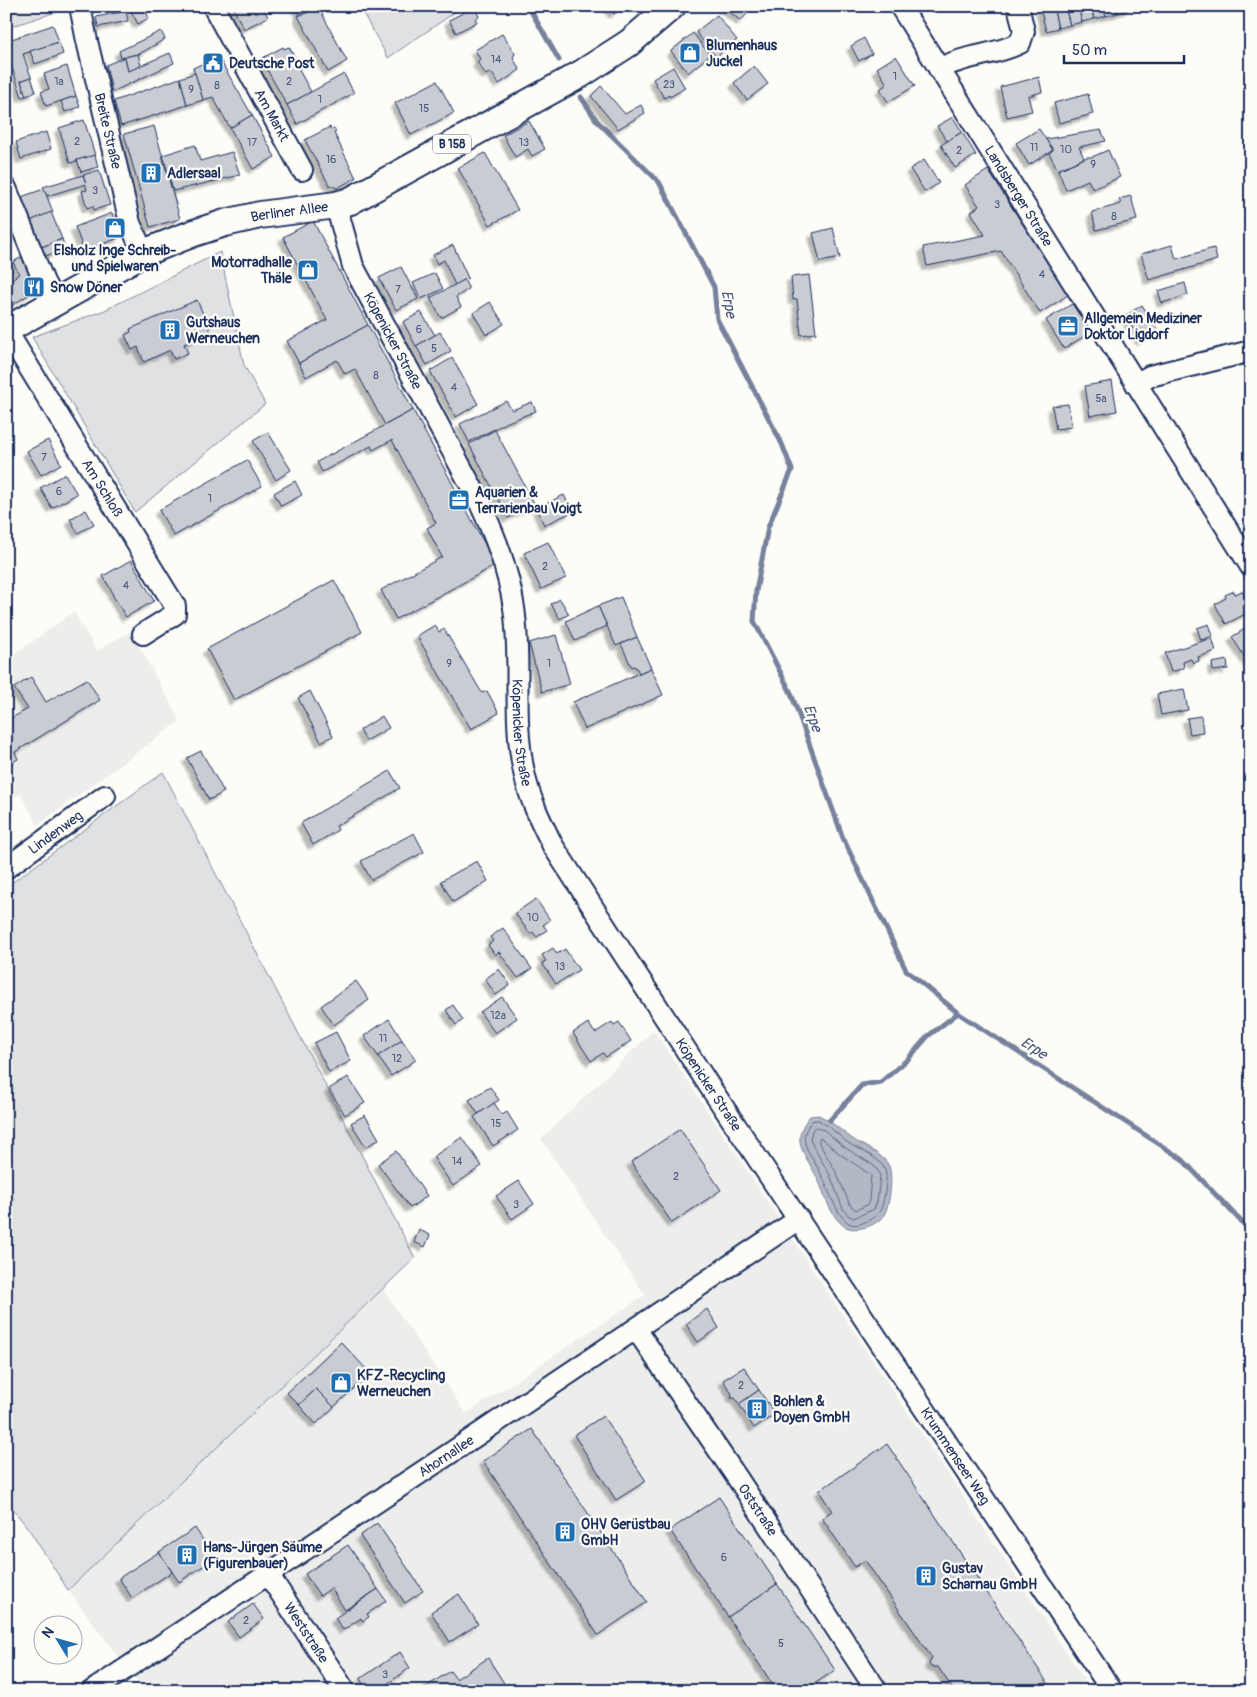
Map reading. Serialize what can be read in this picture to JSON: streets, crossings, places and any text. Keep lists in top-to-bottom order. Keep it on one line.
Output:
{"streets":{"main road":["B 158","Berliner Allee"],"street":["Am Markt","Breite Straße","Landsberger Straße","Köpenicker Straße","Am Schloß","Lindenweg","Krummenseer Weg","Ahornallee","Oststraße","Weststraße"]},"crossings":[["Breite Straße","Berliner Allee"],["Berliner Allee","Köpenicker Straße"],["Berliner Allee","Am Schloß"],["Köpenicker Straße","Krummenseer Weg"],["Köpenicker Straße","Ahornallee"],["Krummenseer Weg","Ahornallee"],["Ahornallee","Oststraße"],["Ahornallee","Weststraße"]],"water":["Erpe"],"places":{"shop":["Blumenhaus Juckel","Elsholz Inge Schreib- und Spielwaren","Motorradhalle Thäle","KFZ-Recycling Werneuchen"],"public building":["Deutsche Post"],"building":["Adlersaal","Gutshaus Werneuchen","Bohlen & Doyen GmbH","OHV Gerüstbau GmbH","Hans-Jürgen Säume (Figurenbauer)","Gustav Scharnau GmbH"],"restaurant":["Snow Döner"],"office":["Allgemein Mediziner Doktor Ligdorf","Aquarien & Terrarienbau Voigt"]},"house_numbers":["14","1","1a","2","23","8","9","1","15","2","17","13","11","10","2","16","9","3","3","8","4","7","6","5","8","4","5a","7","6","1","2","4","9","1","10","13","12a","11","12","15","14","2","3","2","6","2","5","3"],"scale_bar":"50 m","north":"top left"}
